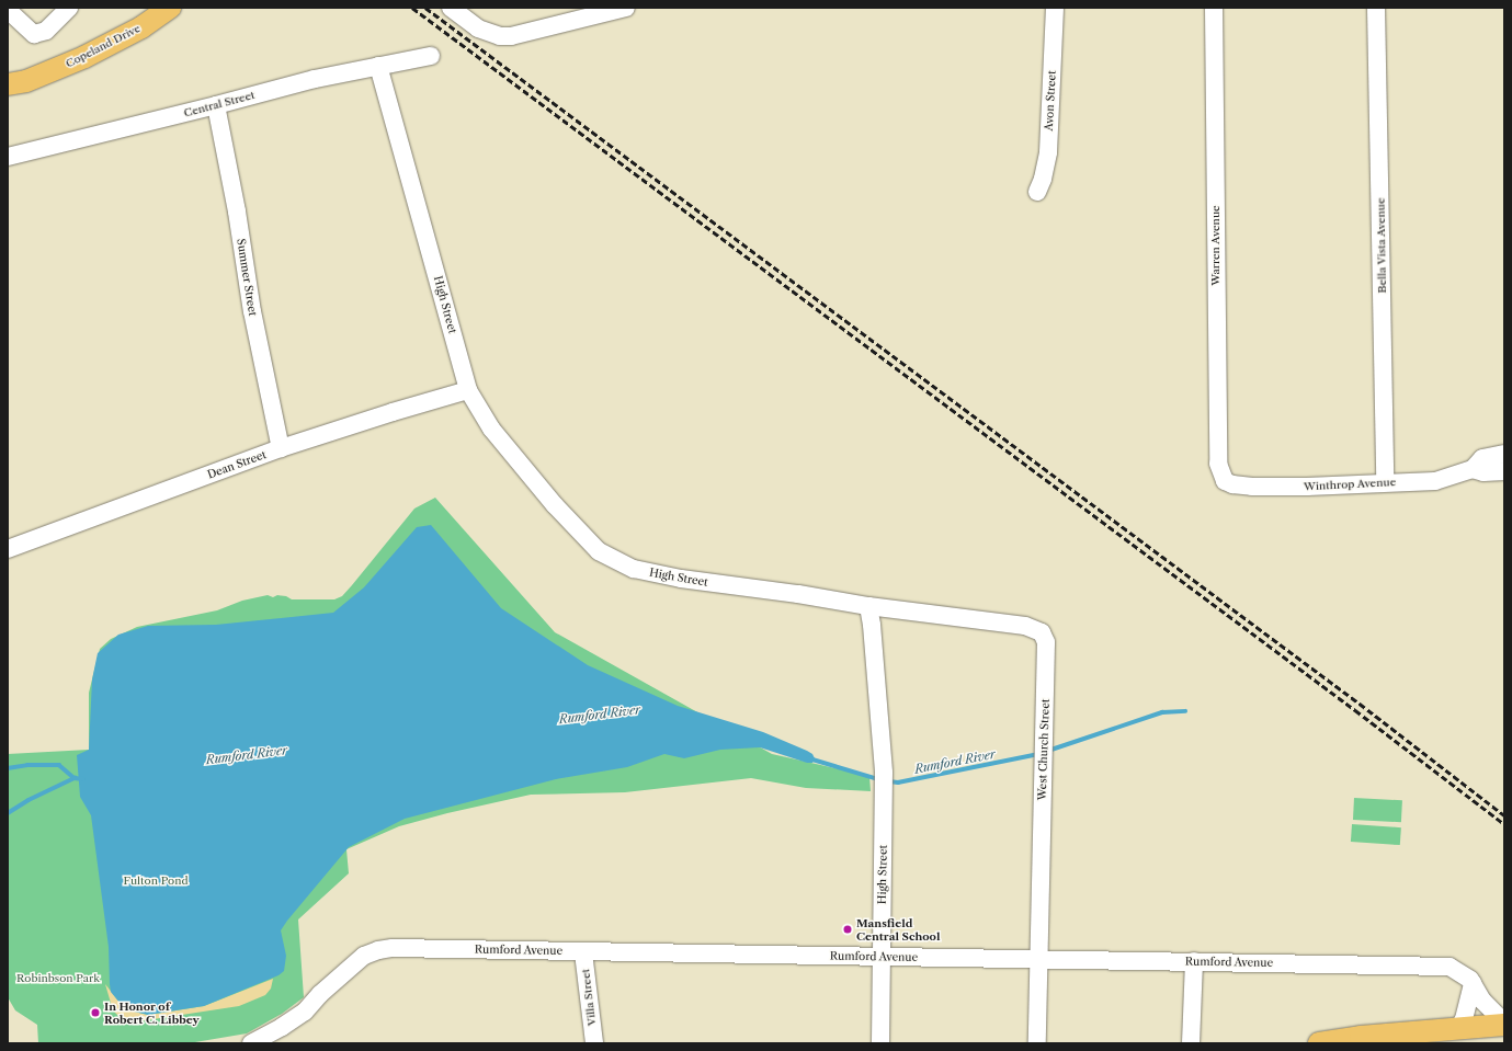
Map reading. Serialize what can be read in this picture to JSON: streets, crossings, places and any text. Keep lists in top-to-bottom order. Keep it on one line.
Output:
{"streets":{"main road":["Copeland Drive"],"street":["Avon Street","Central Street","Warren Avenue","Bella Vista Avenue","Summer Street","High Street","Dean Street","Winthrop Avenue","West Church Street","Rumford Avenue","Villa Street"]},"crossings":[["Central Street","Summer Street"],["Central Street","High Street"],["Warren Avenue","Winthrop Avenue"],["Bella Vista Avenue","Winthrop Avenue"],["Summer Street","Dean Street"],["High Street","Dean Street"],["High Street","West Church Street"],["High Street","Rumford Avenue"],["West Church Street","Rumford Avenue"],["Rumford Avenue","Villa Street"]],"water":["Rumford River"],"parks":["Fulton Pond","Robinbson Park"],"places":["Mansfield Central School","In Honor of Robert C. Libbey"]}
